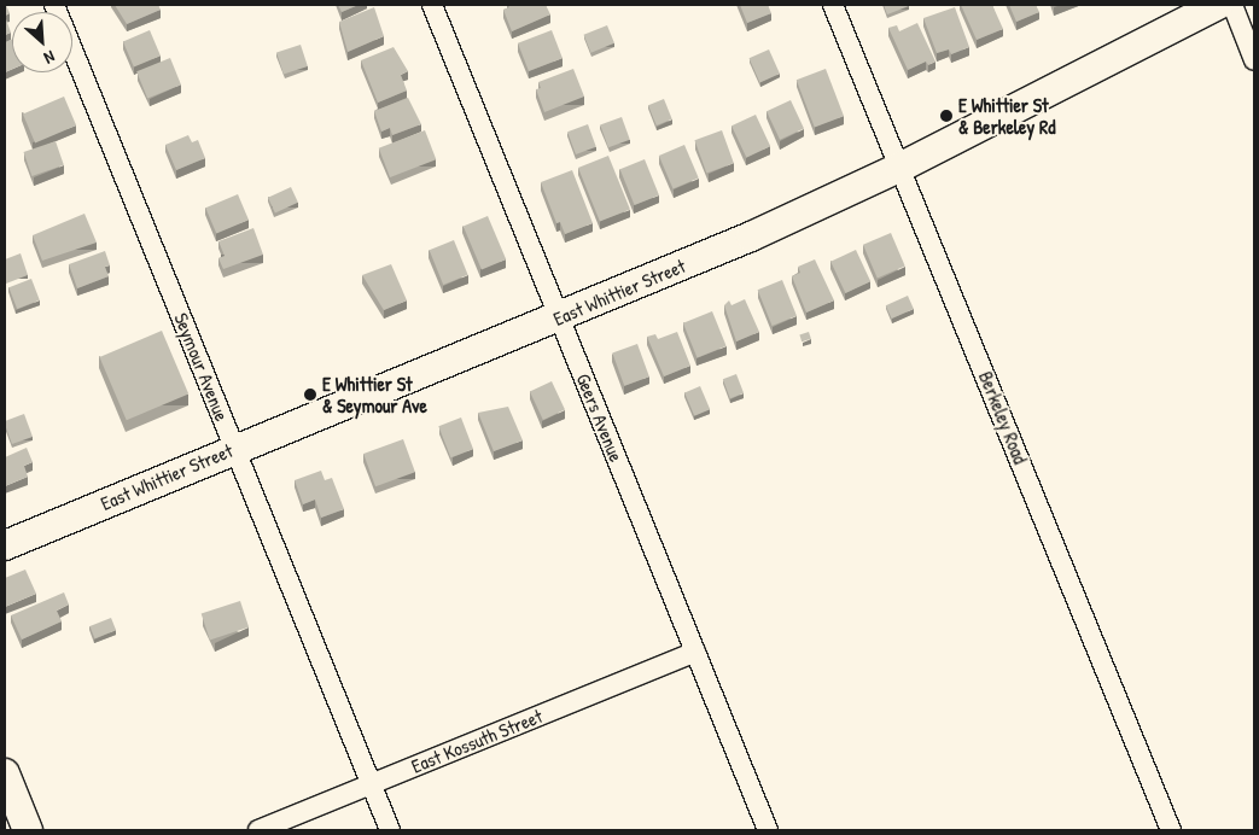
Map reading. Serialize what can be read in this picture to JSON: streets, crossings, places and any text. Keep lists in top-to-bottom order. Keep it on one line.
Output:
{"streets":{"street":["East Whittier Street","Seymour Avenue","Geers Avenue","Berkeley Road","East Kossuth Street"]},"crossings":[["East Whittier Street","Seymour Avenue"],["East Whittier Street","Geers Avenue"],["East Whittier Street","Berkeley Road"],["Seymour Avenue","East Kossuth Street"],["Geers Avenue","East Kossuth Street"]],"places":["E Whittier St & Berkeley Rd","E Whittier St & Seymour Ave"],"north":"bottom right"}
